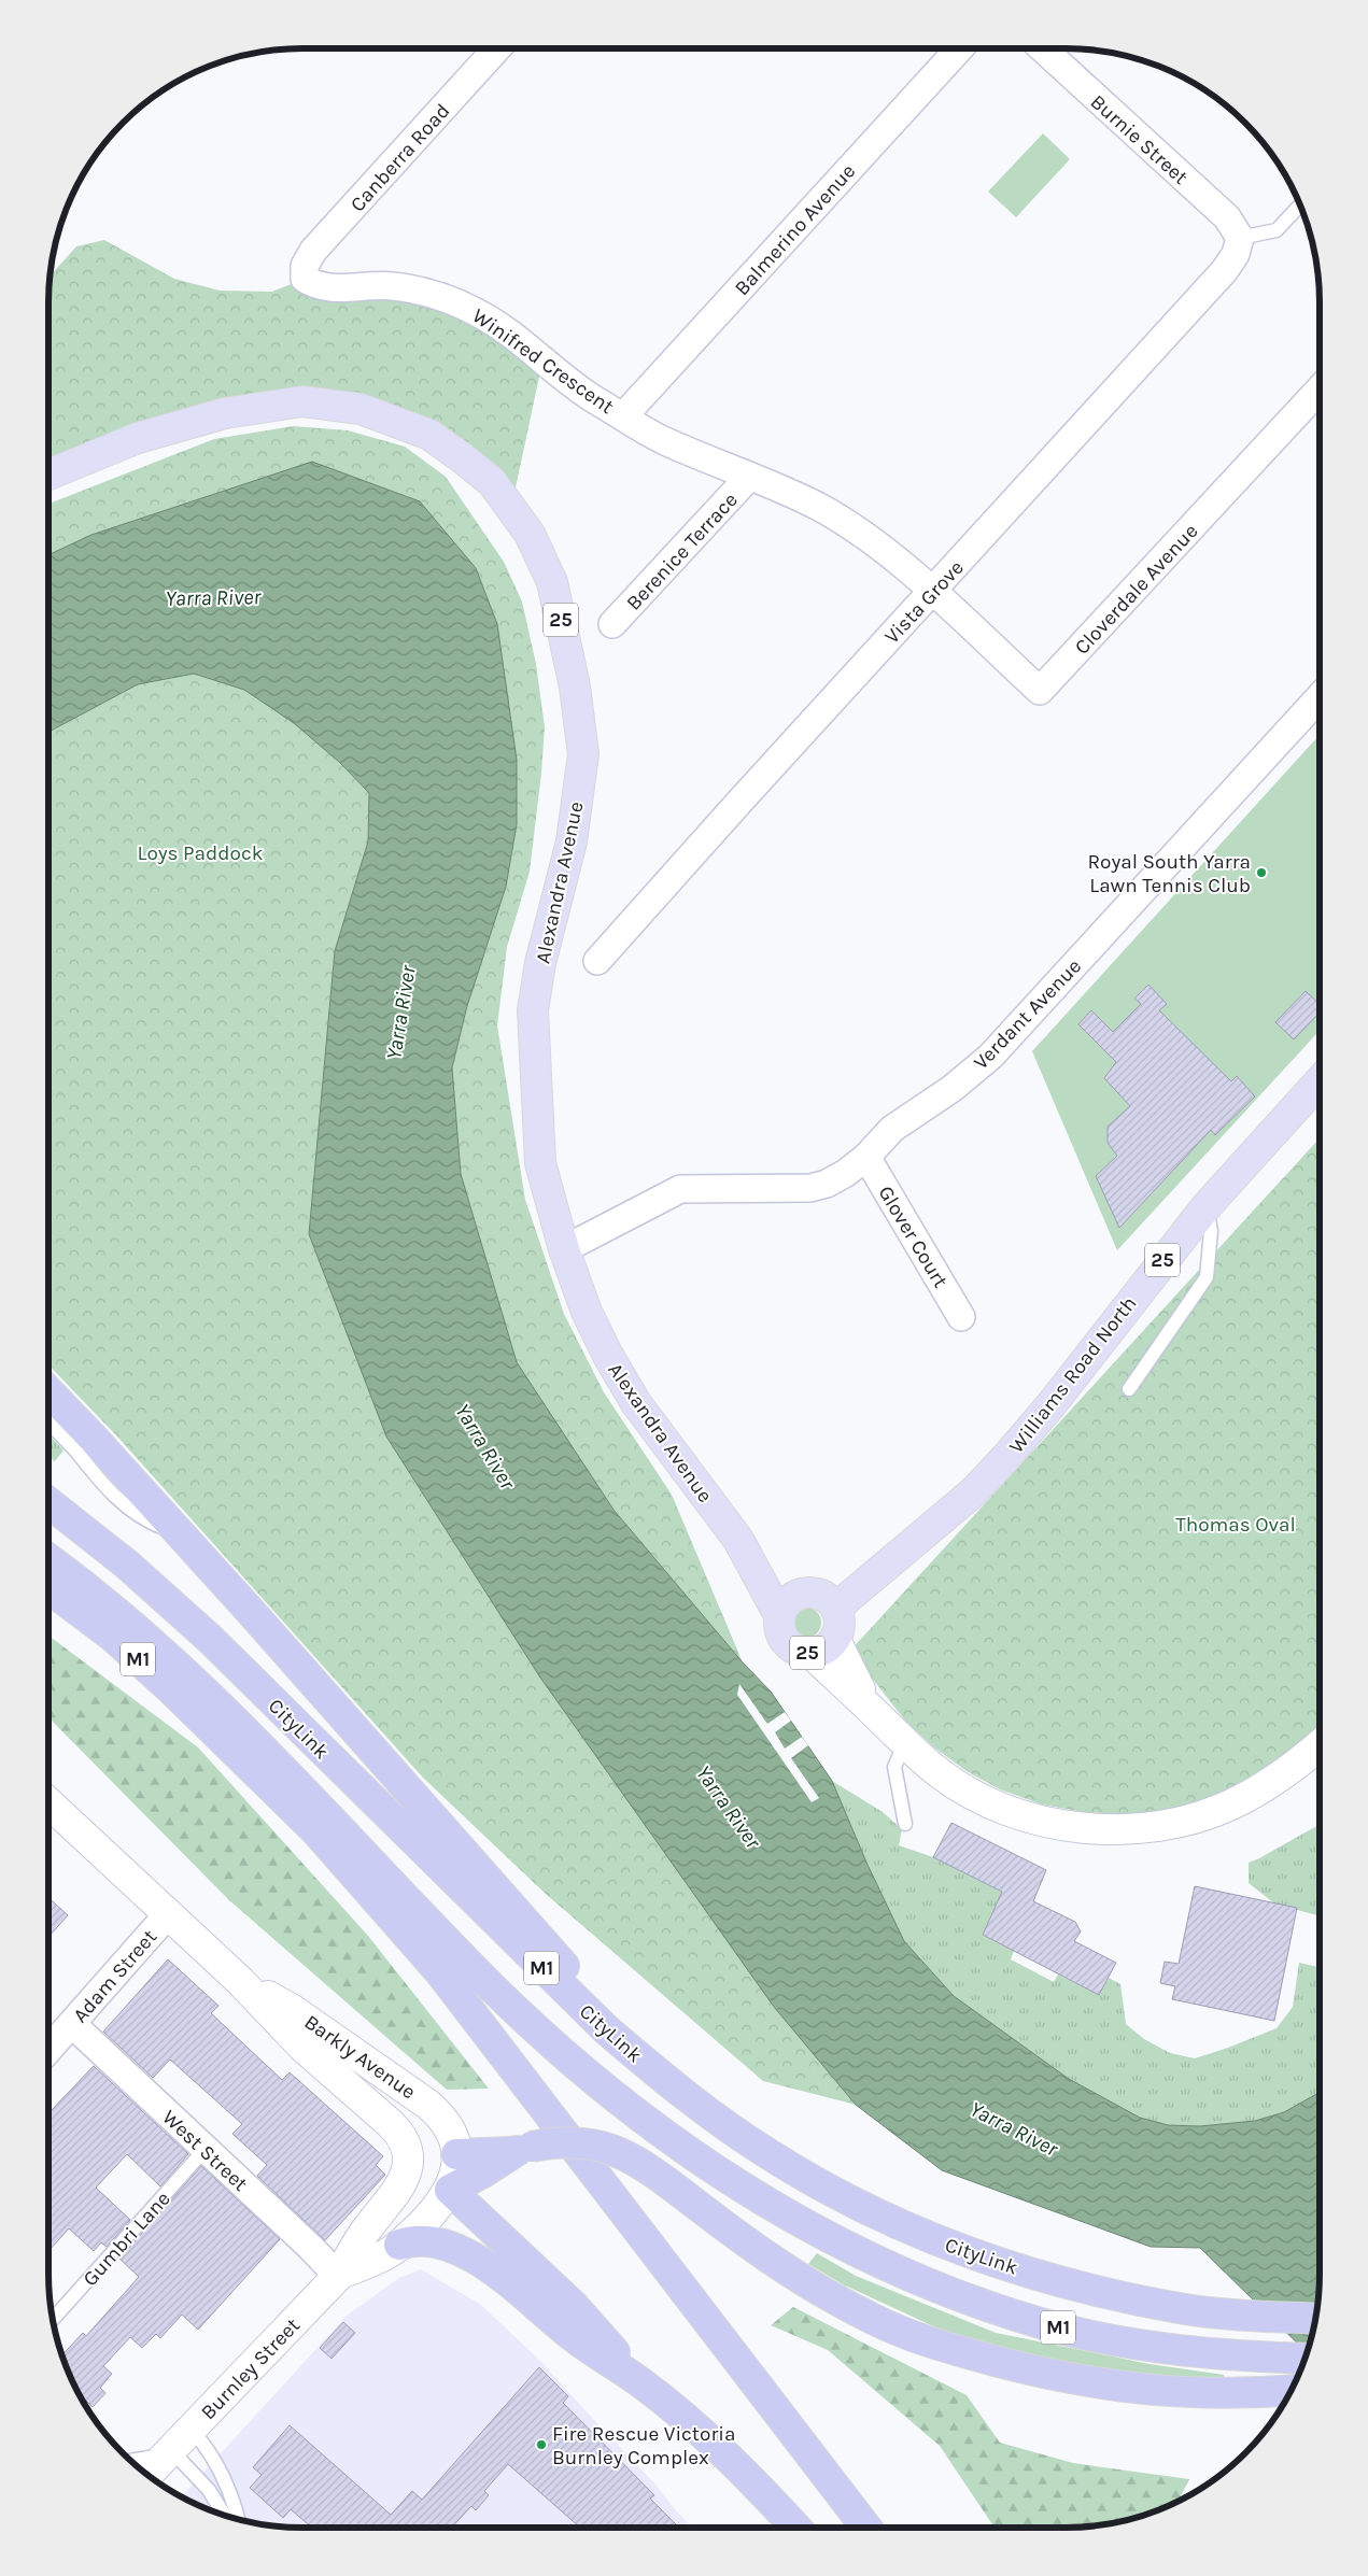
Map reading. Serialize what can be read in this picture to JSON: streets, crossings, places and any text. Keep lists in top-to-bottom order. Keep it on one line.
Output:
{"streets":{"highway":["M1","CityLink"],"main road":["25","Alexandra Avenue","Williams Road North","Barkly Avenue","Burnley Street"],"street":["Burnie Street","Canberra Road","Balmerino Avenue","Winifred Crescent","Berenice Terrace","Cloverdale Avenue","Vista Grove","Verdant Avenue","Glover Court","Adam Street","West Street"],"lane":["Gumbri Lane"]},"crossings":[["Burnie Street","Vista Grove"],["Canberra Road","Winifred Crescent"],["Balmerino Avenue","Winifred Crescent"],["Winifred Crescent","Berenice Terrace"],["Winifred Crescent","Cloverdale Avenue"],["Winifred Crescent","Vista Grove"],["Cloverdale Avenue","Vista Grove"],["25","Alexandra Avenue"],["25","Williams Road North"],["Alexandra Avenue","Verdant Avenue"],["Alexandra Avenue","Williams Road North"],["Verdant Avenue","Glover Court"],["Adam Street","Barkly Avenue"],["Adam Street","West Street"],["Barkly Avenue","Burnley Street"],["West Street","Gumbri Lane"],["West Street","Burnley Street"]],"water":["Yarra River"],"parks":["Loys Paddock","Thomas Oval"],"places":["Royal South Yarra Lawn Tennis Club","Fire Rescue Victoria Burnley Complex"]}
